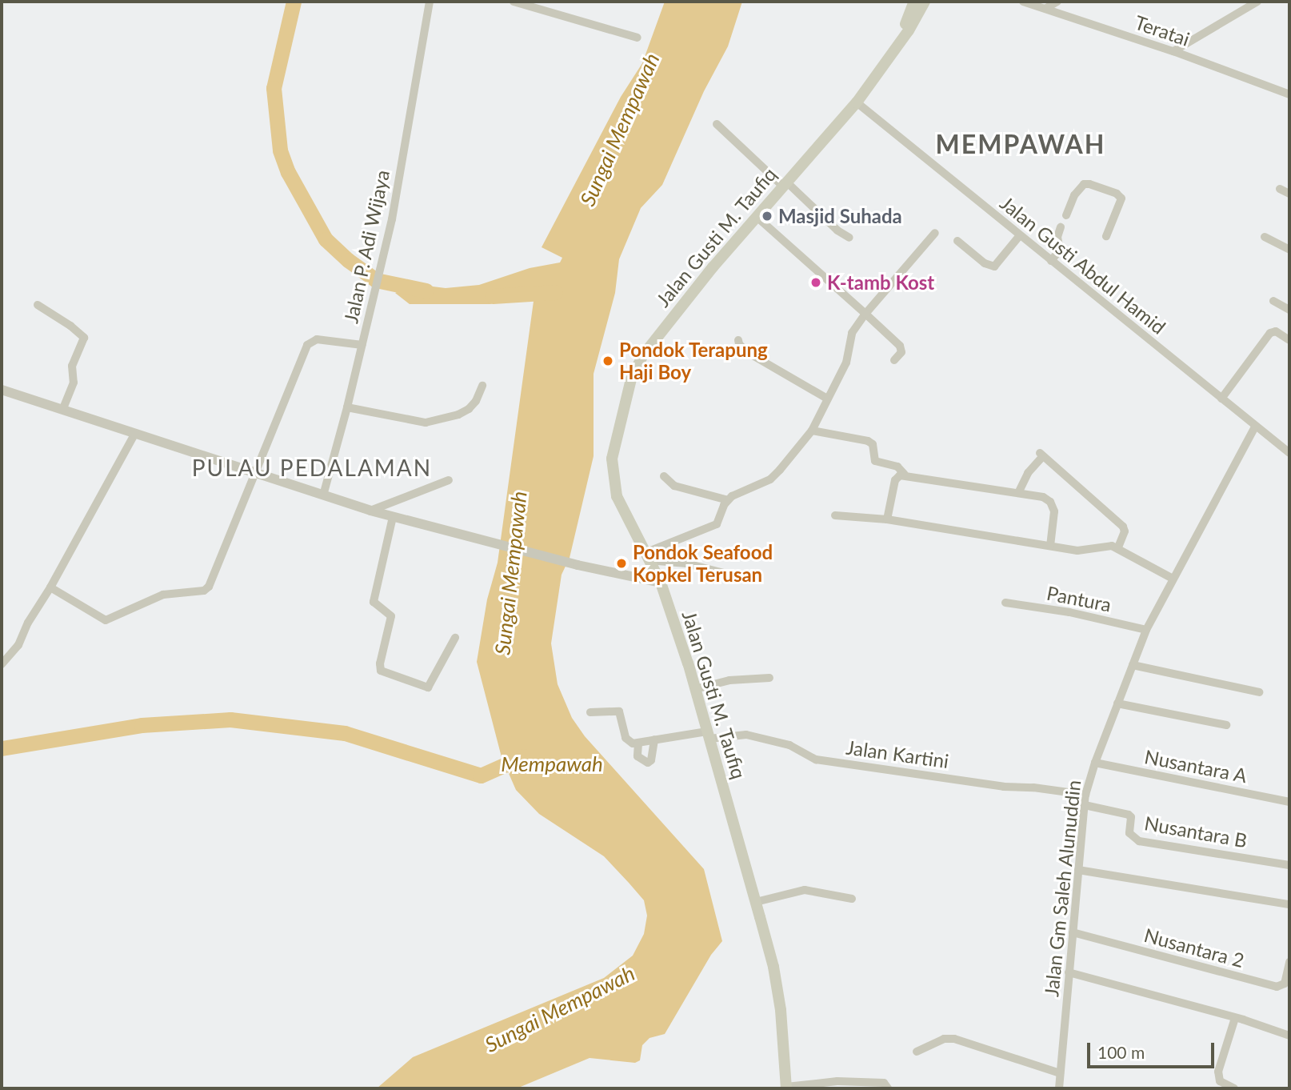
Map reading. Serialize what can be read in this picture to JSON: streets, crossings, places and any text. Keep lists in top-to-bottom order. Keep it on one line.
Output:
{"streets":{"main road":["Jalan Gusti M. Taufiq"],"street":["Teratai","Jalan P. Adi Wijaya","Jalan Gusti Abdul Hamid","Pantura","Jalan Kartini","Nusantara A","Nusantara B","Jalan Gm Saleh Alunuddin","Nusantara 2"]},"crossings":[["Jalan Gusti M. Taufiq","Jalan Gusti Abdul Hamid"],["Jalan Gusti M. Taufiq","Jalan Kartini"],["Jalan Gusti Abdul Hamid","Jalan Gm Saleh Alunuddin"],["Pantura","Jalan Gm Saleh Alunuddin"],["Jalan Kartini","Jalan Gm Saleh Alunuddin"],["Nusantara A","Jalan Gm Saleh Alunuddin"],["Nusantara B","Jalan Gm Saleh Alunuddin"],["Jalan Gm Saleh Alunuddin","Nusantara 2"]],"districts":["MEMPAWAH","PULAU PEDALAMAN"],"water":["Sungai Mempawah","Mempawah"],"places":["Masjid Suhada","K-tamb Kost","Pondok Terapung Haji Boy","Pondok Seafood Kopkel Terusan"],"scale_bar":"100 m"}
